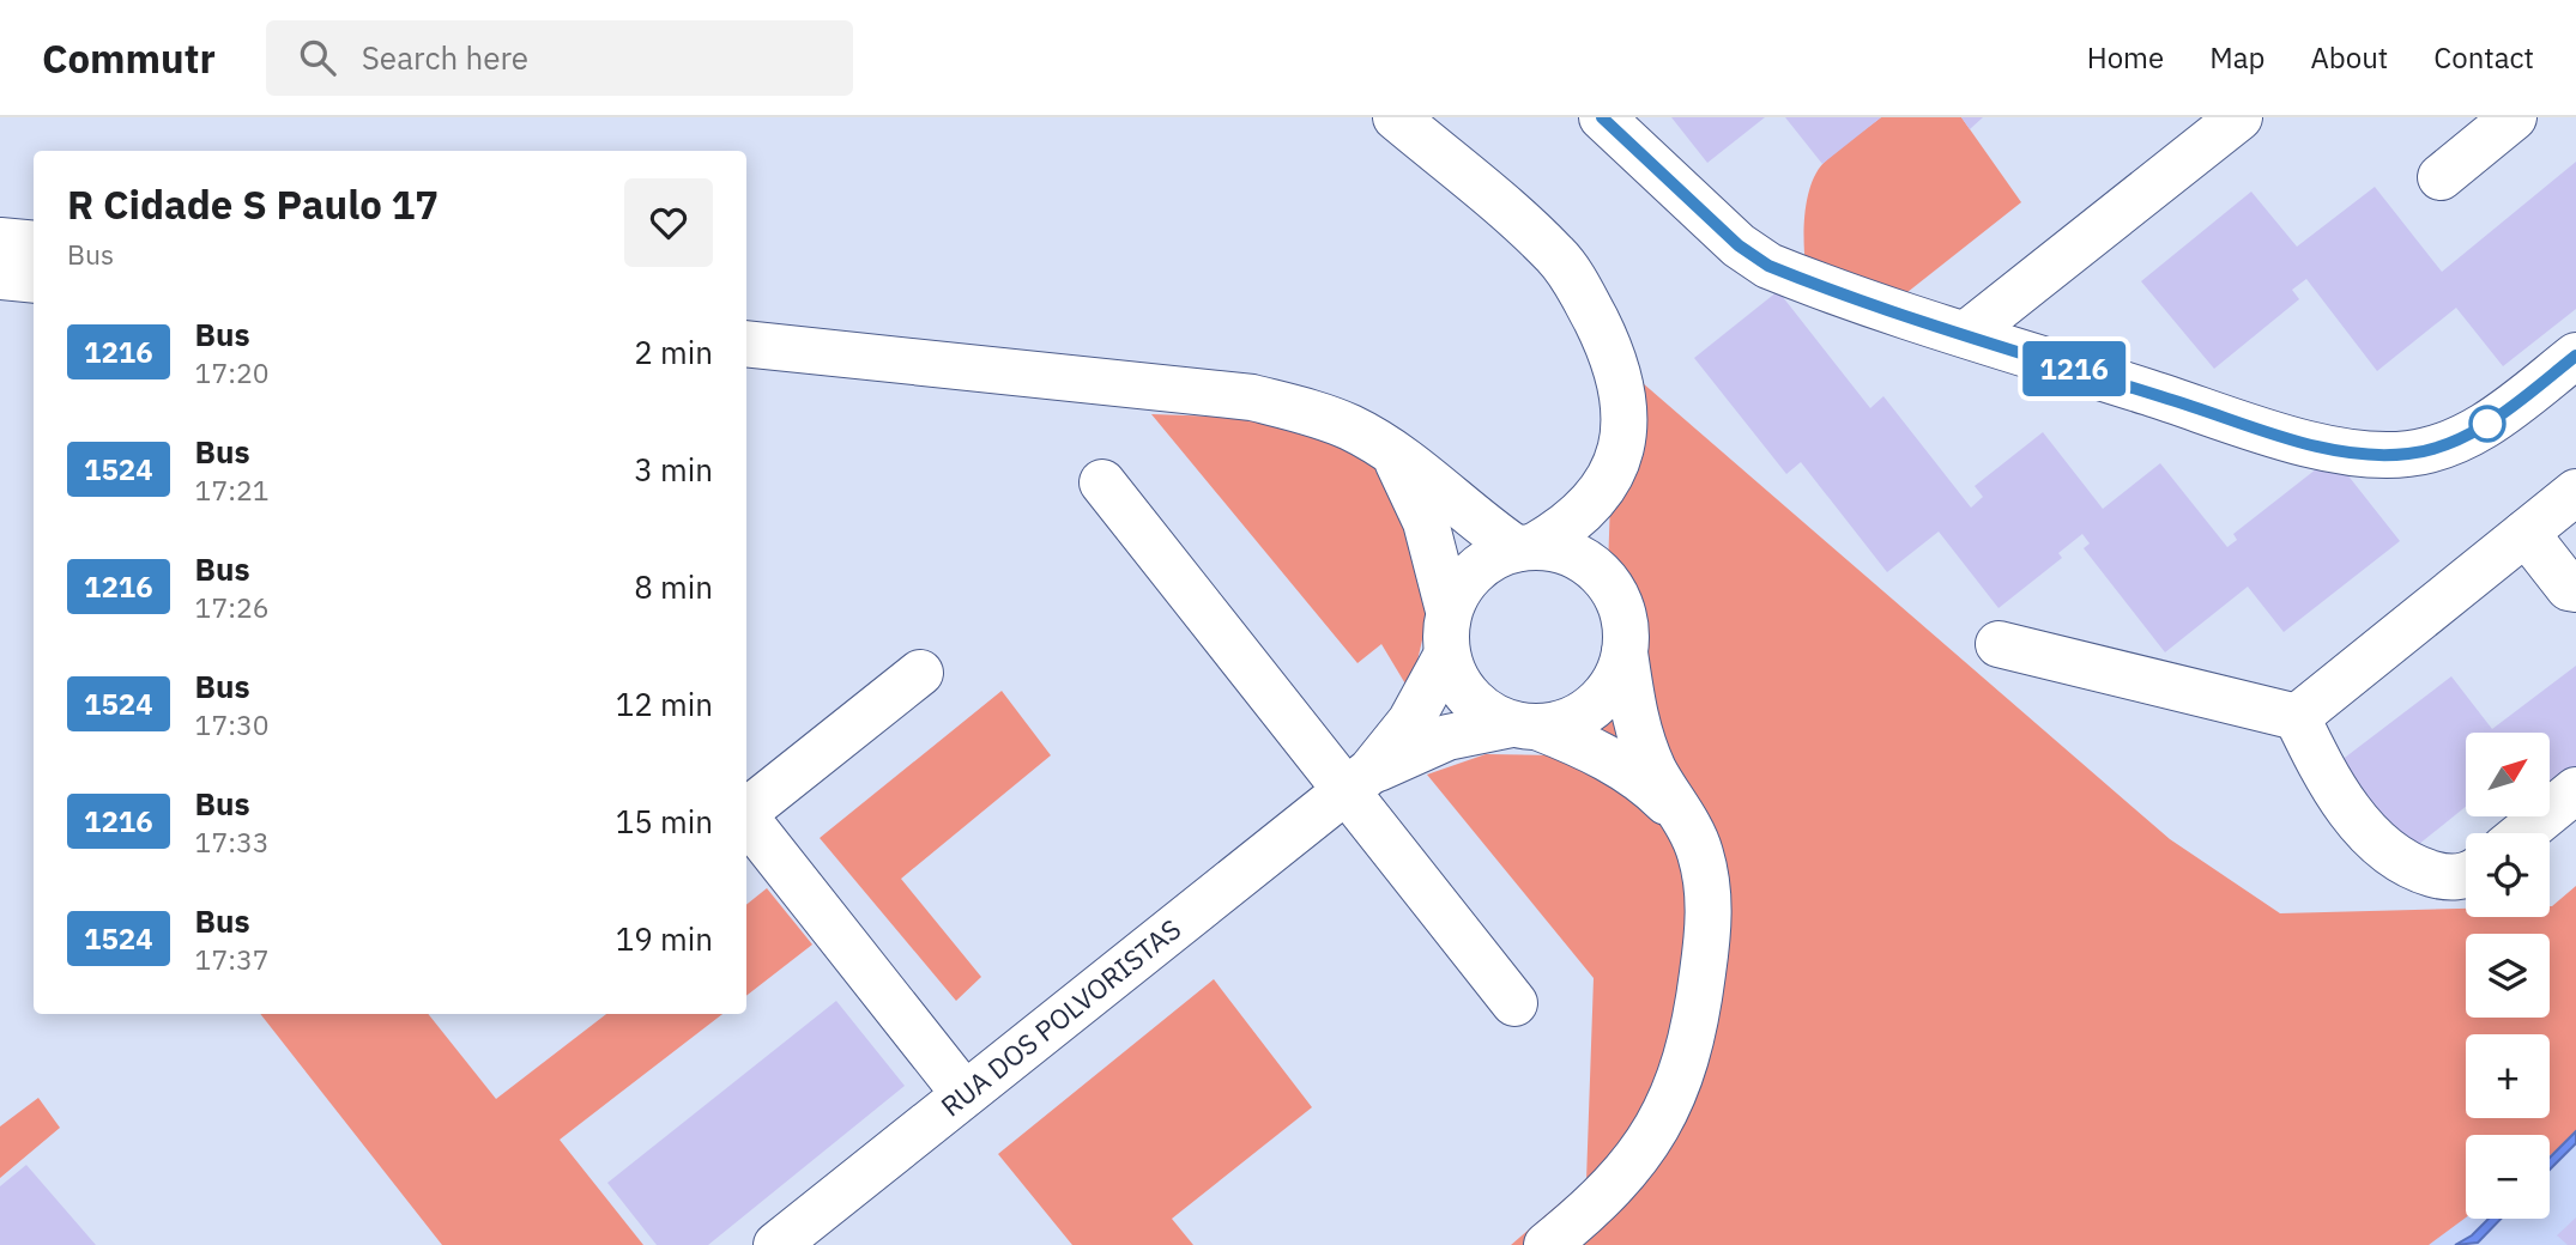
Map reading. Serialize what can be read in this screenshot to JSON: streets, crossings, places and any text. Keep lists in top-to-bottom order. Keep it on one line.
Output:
{"streets":{"street":["RUA DOS POLVORISTAS"]},"lines":["bus line 1216"],"north":"top right","page":{"header":"Commutr","search":"Search here","nav":["Home","Map","About","Contact"],"on_map":"1216","heading":["R Cidade S Paulo 17","Bus"],"list":[{"mark":"1216","name":"Bus","note":"17:20","value":"2 min"},{"mark":"1524","name":"Bus","note":"17:21","value":"3 min"},{"mark":"1216","name":"Bus","note":"17:26","value":"8 min"},{"mark":"1524","name":"Bus","note":"17:30","value":"12 min"},{"mark":"1216","name":"Bus","note":"17:33","value":"15 min"},{"mark":"1524","name":"Bus","note":"17:37","value":"19 min"}],"map_buttons":["+","−"]}}
